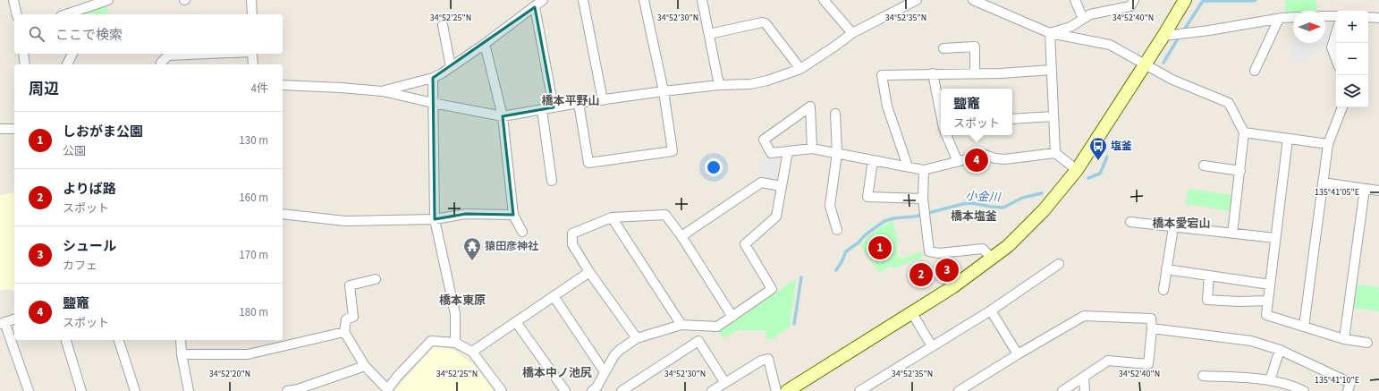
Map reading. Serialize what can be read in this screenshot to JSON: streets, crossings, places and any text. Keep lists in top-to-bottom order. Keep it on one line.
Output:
{"districts":["橋本平野山","橋本塩釜","橋本愛宕山","橋本東原","橋本中ノ池尻"],"water":["小金川"],"places":{"bus stop":["塩釜"],"temple":["猿田彦神社"]},"north":"right","page":{"map_buttons":["+","−"],"search":"ここで検索","heading":["周辺","4件"],"popup":["鹽竈","スポット"],"list":[{"mark":"1","name":"しおがま公園","note":"公園","value":"130 m"},{"mark":"2","name":"よりば路","note":"スポット","value":"160 m"},{"mark":"3","name":"シュール","note":"カフェ","value":"170 m"},{"mark":"4","name":"鹽竈","note":"スポット","value":"180 m"}],"pins":["4","1","3","2"]},"coordinates":["34°52'25\"N","34°52'30\"N","34°52'35\"N","34°52'40\"N","135°41'05\"E","34°52'20\"N","135°41'10\"E"]}
